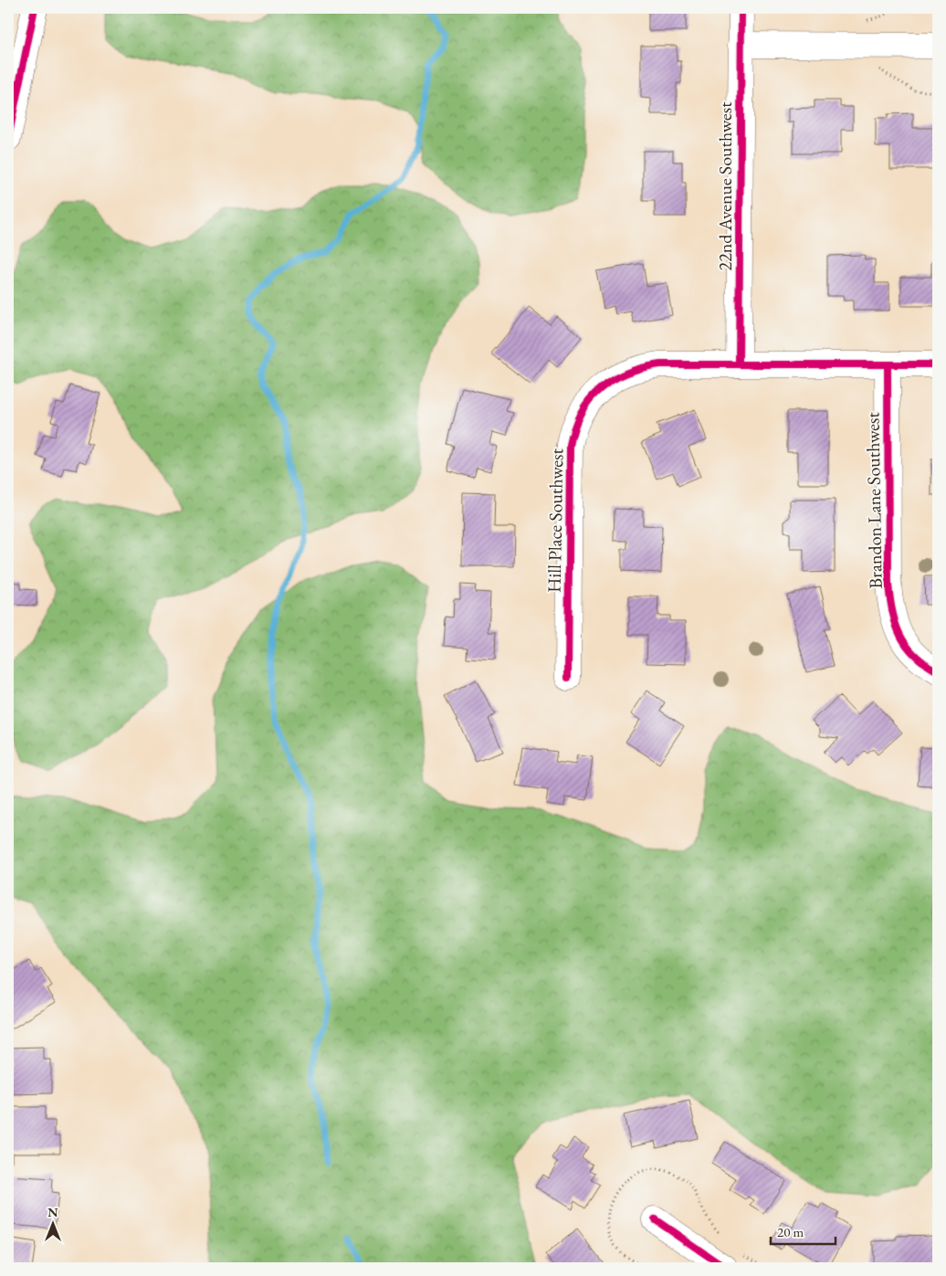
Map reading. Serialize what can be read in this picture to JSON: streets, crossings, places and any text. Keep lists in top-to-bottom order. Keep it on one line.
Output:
{"streets":{"street":["22nd Avenue Southwest","Brandon Lane Southwest","Hill Place Southwest"]},"crossings":[["22nd Avenue Southwest","Hill Place Southwest"],["Brandon Lane Southwest","Hill Place Southwest"]],"scale_bar":"20 m","north":"top"}
